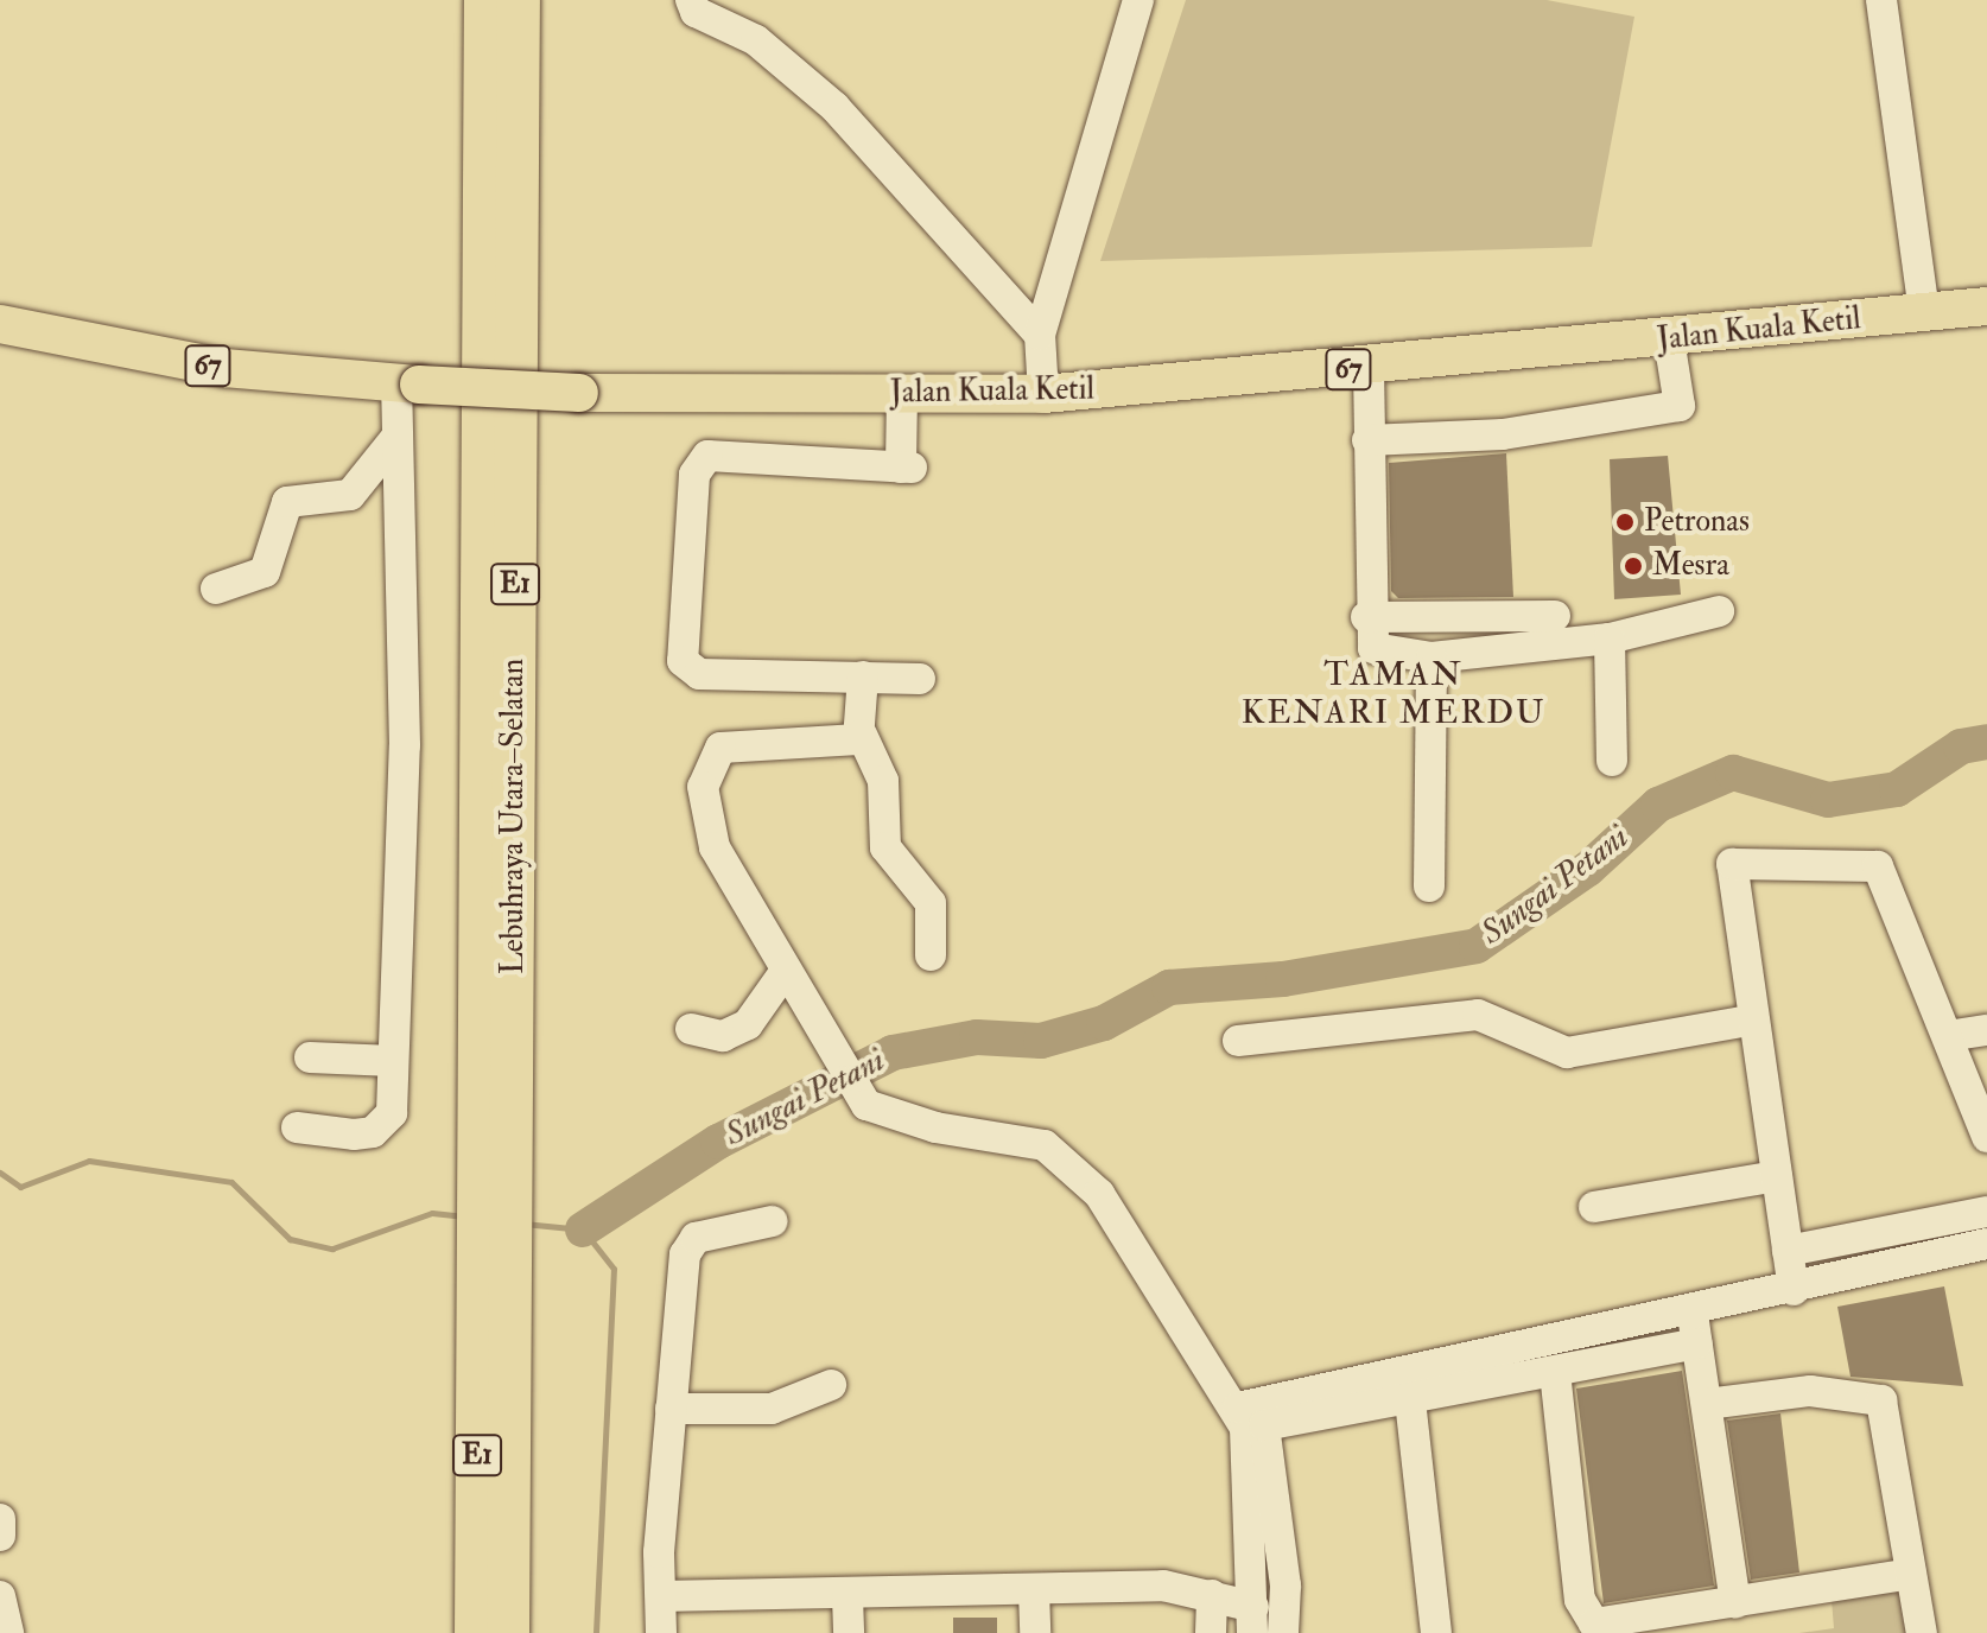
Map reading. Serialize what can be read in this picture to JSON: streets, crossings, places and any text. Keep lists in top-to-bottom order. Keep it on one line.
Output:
{"streets":{"highway":["E1","Lebuhraya Utara–Selatan"],"main road":["Jalan Kuala Ketil","67"]},"districts":["TAMAN KENARI MERDU"],"water":["Sungai Petani"],"places":["Petronas","Mesra"]}
